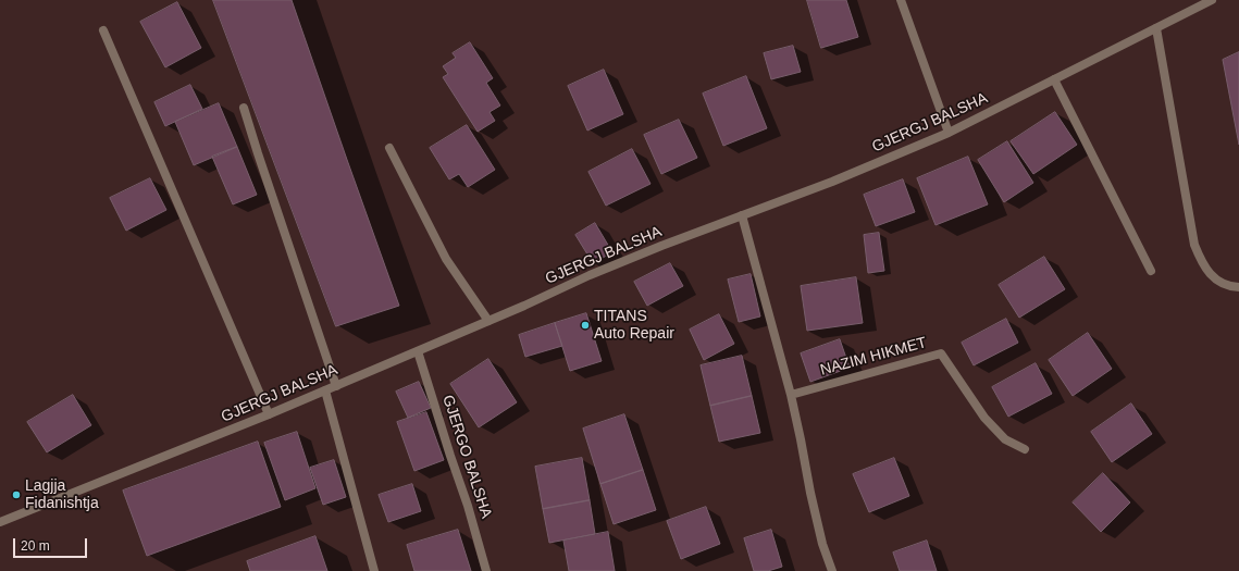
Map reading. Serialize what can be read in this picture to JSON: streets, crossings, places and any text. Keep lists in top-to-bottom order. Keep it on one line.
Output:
{"streets":{"street":["GJERGJ BALSHA","NAZIM HIKMET","GJERGO BALSHA"]},"crossings":[["GJERGJ BALSHA","GJERGO BALSHA"]],"places":["TITANS Auto Repair","Lagjja Fidanishtja"],"scale_bar":"20 m"}
